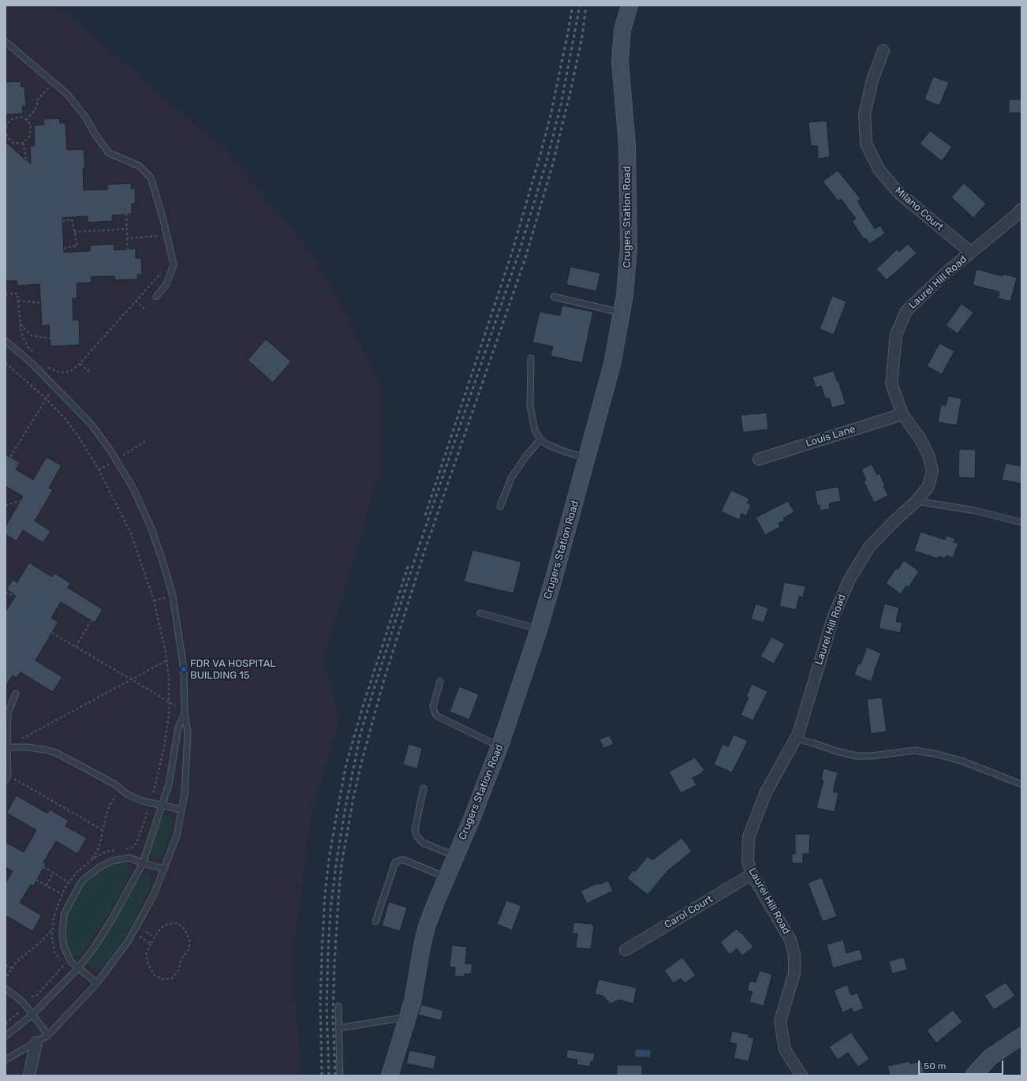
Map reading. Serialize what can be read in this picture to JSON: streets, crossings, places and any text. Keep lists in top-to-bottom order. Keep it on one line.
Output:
{"streets":{"street":["Milano Court","Crugers Station Road","Laurel Hill Road","Louis Lane","Carol Court"]},"crossings":[["Milano Court","Laurel Hill Road"],["Laurel Hill Road","Louis Lane"],["Laurel Hill Road","Carol Court"]],"places":["FDR VA HOSPITAL BUILDING 15"],"scale_bar":"50 m"}
